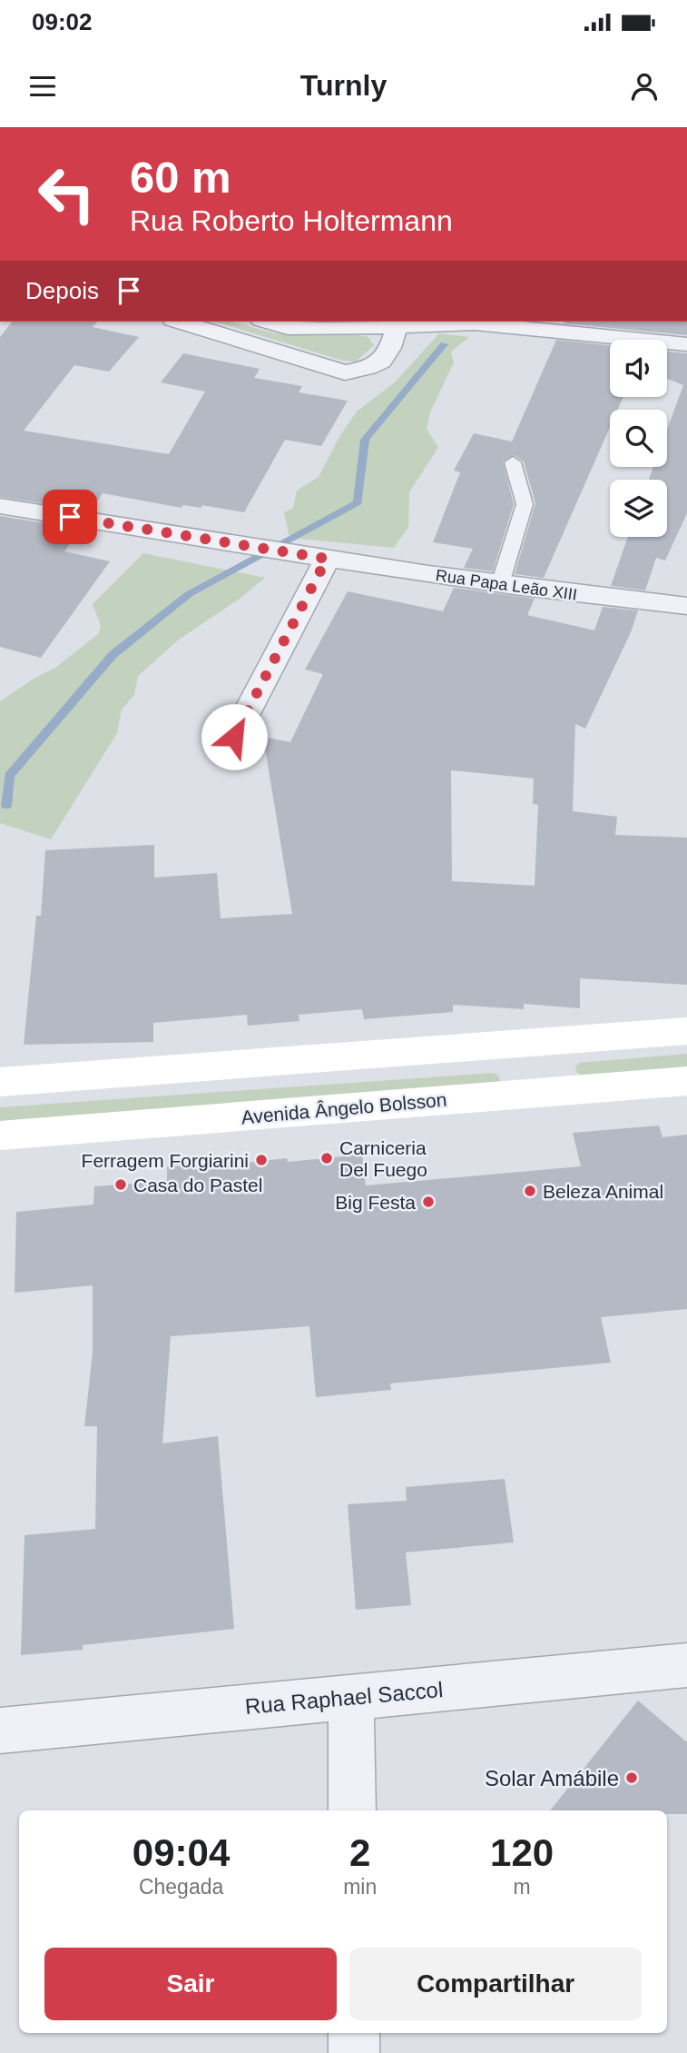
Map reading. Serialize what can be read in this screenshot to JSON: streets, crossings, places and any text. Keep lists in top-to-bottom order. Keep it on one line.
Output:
{"streets":{"main road":["Avenida Ângelo Bolsson"],"street":["Rua Papa Leão XIII","Rua Raphael Saccol"]},"places":["Carniceria Del Fuego","Ferragem Forgiarini","Casa do Pastel","Beleza Animal","Big Festa","Solar Amábile"],"page":{"status":"09:02","header":"Turnly","turn":["60 m","Rua Roberto Holtermann"],"then":"Depois","eta":["09:04","Chegada","2","min","120","m"],"buttons":["Sair","Compartilhar"]}}
